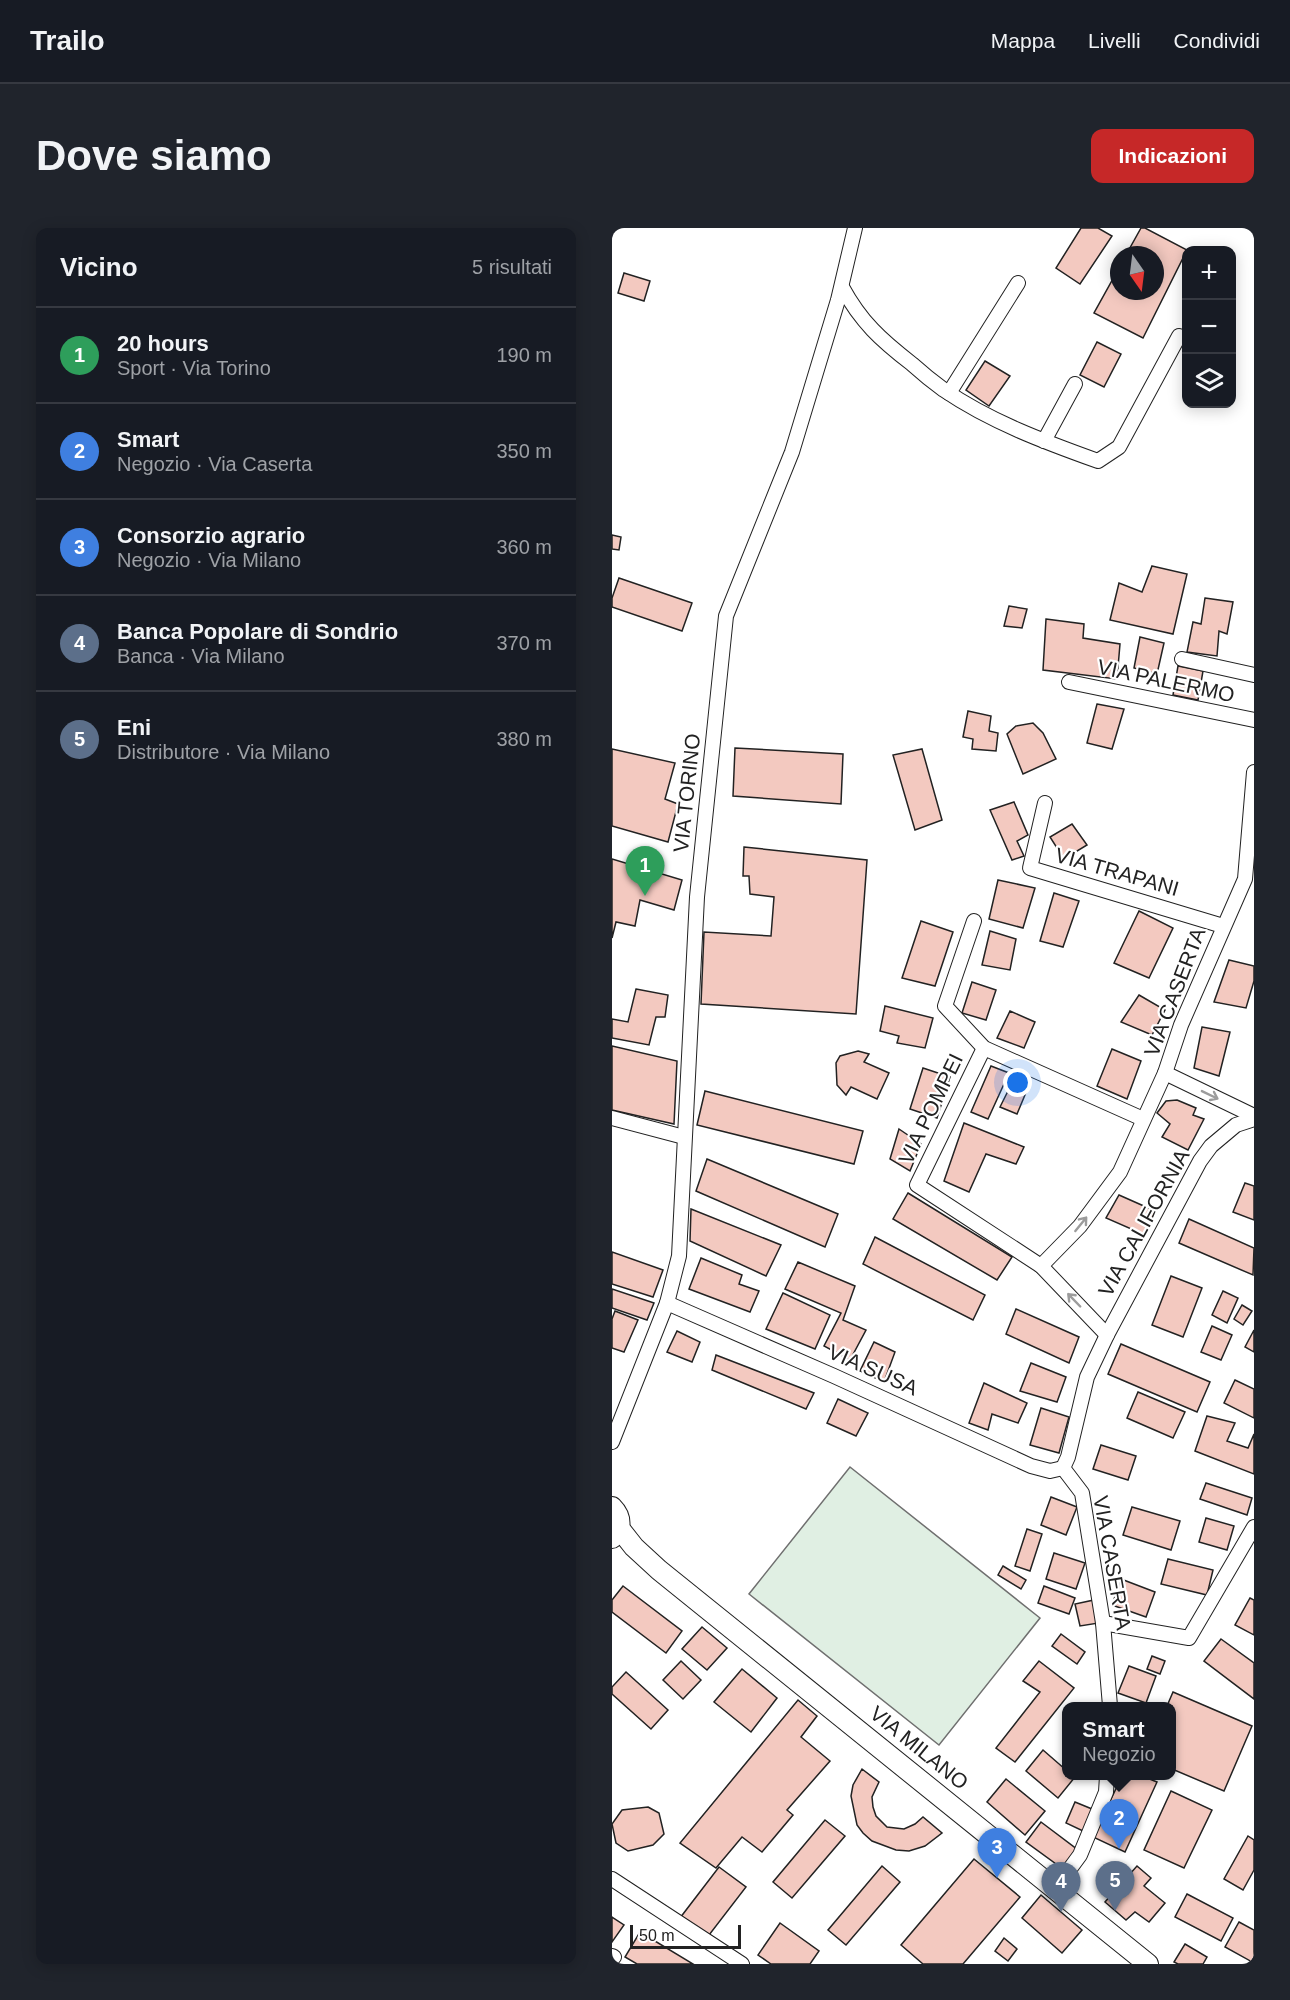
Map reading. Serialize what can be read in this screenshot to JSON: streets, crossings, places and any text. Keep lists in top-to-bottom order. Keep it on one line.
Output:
{"streets":{"main road":["VIA MILANO"],"street":["VIA PALERMO","VIA TORINO","VIA TRAPANI","VIA CASERTA","VIA POMPEI","VIA CALIFORNIA","VIA SUSA"]},"crossings":[["VIA TORINO","VIA SUSA"],["VIA TRAPANI","VIA CASERTA"],["VIA CASERTA","VIA POMPEI"],["VIA CASERTA","VIA CALIFORNIA"],["VIA CASERTA","VIA SUSA"]],"scale_bar":"50 m","north":"bottom","page":{"header":"Trailo","nav":["Mappa","Livelli","Condividi"],"buttons":"Indicazioni","title":"Dove siamo","heading":["Vicino","5 risultati"],"map_buttons":["+","−"],"list":[{"mark":"1","name":"20 hours","note":"Sport · Via Torino","value":"190 m"},{"mark":"2","name":"Smart","note":"Negozio · Via Caserta","value":"350 m"},{"mark":"3","name":"Consorzio agrario","note":"Negozio · Via Milano","value":"360 m"},{"mark":"4","name":"Banca Popolare di Sondrio","note":"Banca · Via Milano","value":"370 m"},{"mark":"5","name":"Eni","note":"Distributore · Via Milano","value":"380 m"}],"pins":["1","2","3","5","4"],"popup":["Smart","Negozio"],"scale":"50 m"}}
